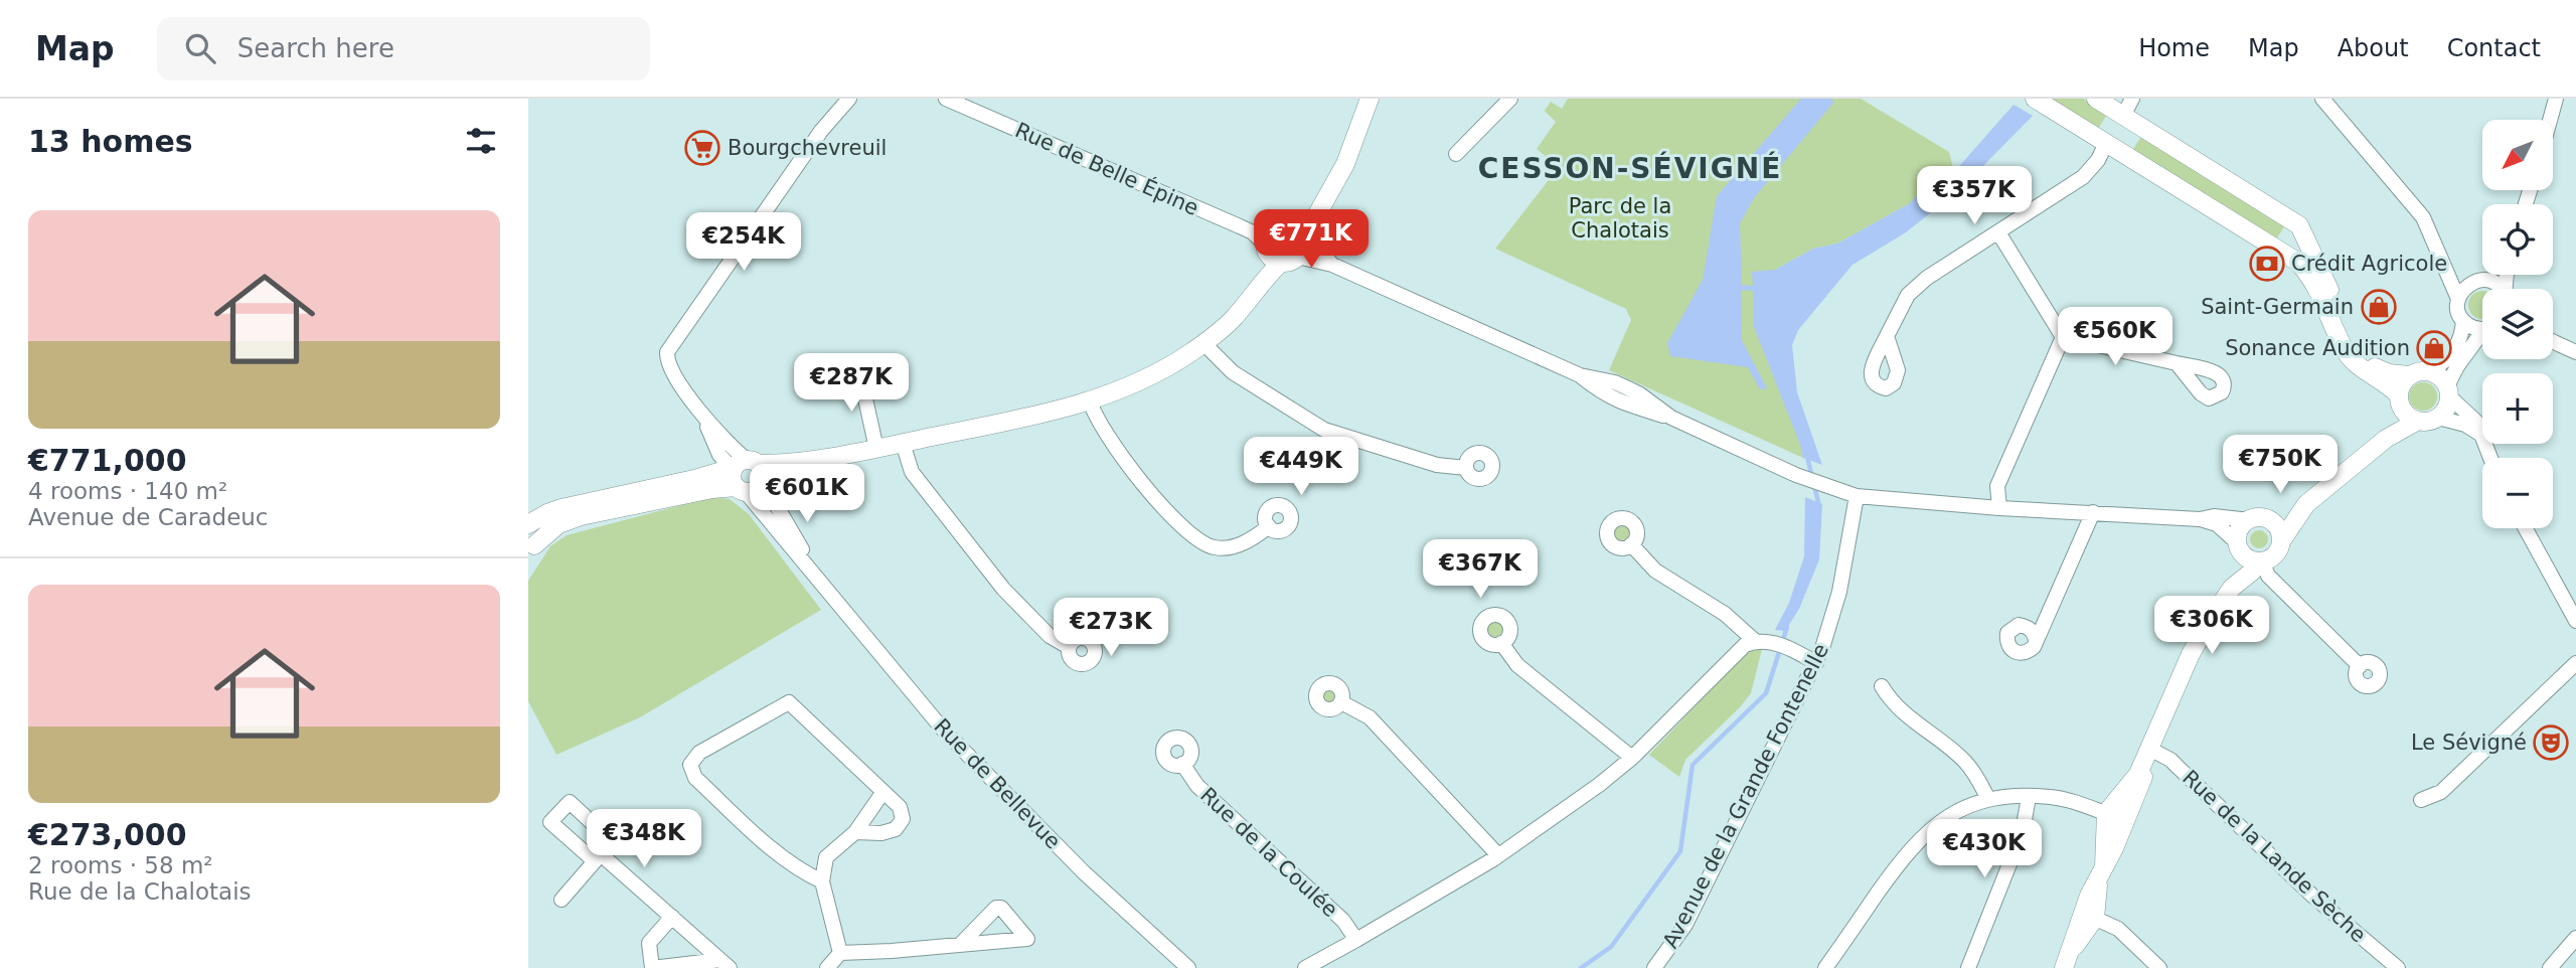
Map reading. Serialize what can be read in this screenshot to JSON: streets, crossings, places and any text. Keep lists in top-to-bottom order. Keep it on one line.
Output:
{"streets":{"street":["Rue de Belle Épine","Rue de Bellevue","Avenue de la Grande Fontenelle","Rue de la Coulée","Rue de la Lande Sèche"]},"districts":["CESSON-SÉVIGNÉ"],"parks":["Parc de la Chalotais"],"places":{"supermarket":["Bourgchevreuil"],"bank":["Crédit Agricole"],"shop":["Saint-Germain","Sonance Audition"],"theatre":["Le Sévigné"]},"north":"bottom left","page":{"header":"Map","search":"Search here","nav":["Home","Map","About","Contact"],"heading":"13 homes","map_buttons":["+","−"],"price":["€357K","€771K","€254K","€560K","€287K","€750K","€449K","€601K","€367K","€306K","€273K","€348K","€430K"],"list":[{"name":"€771,000","note":"4 rooms · 140 m² · Avenue de Caradeuc"},{"name":"€273,000","note":"2 rooms · 58 m² · Rue de la Chalotais"}]}}
